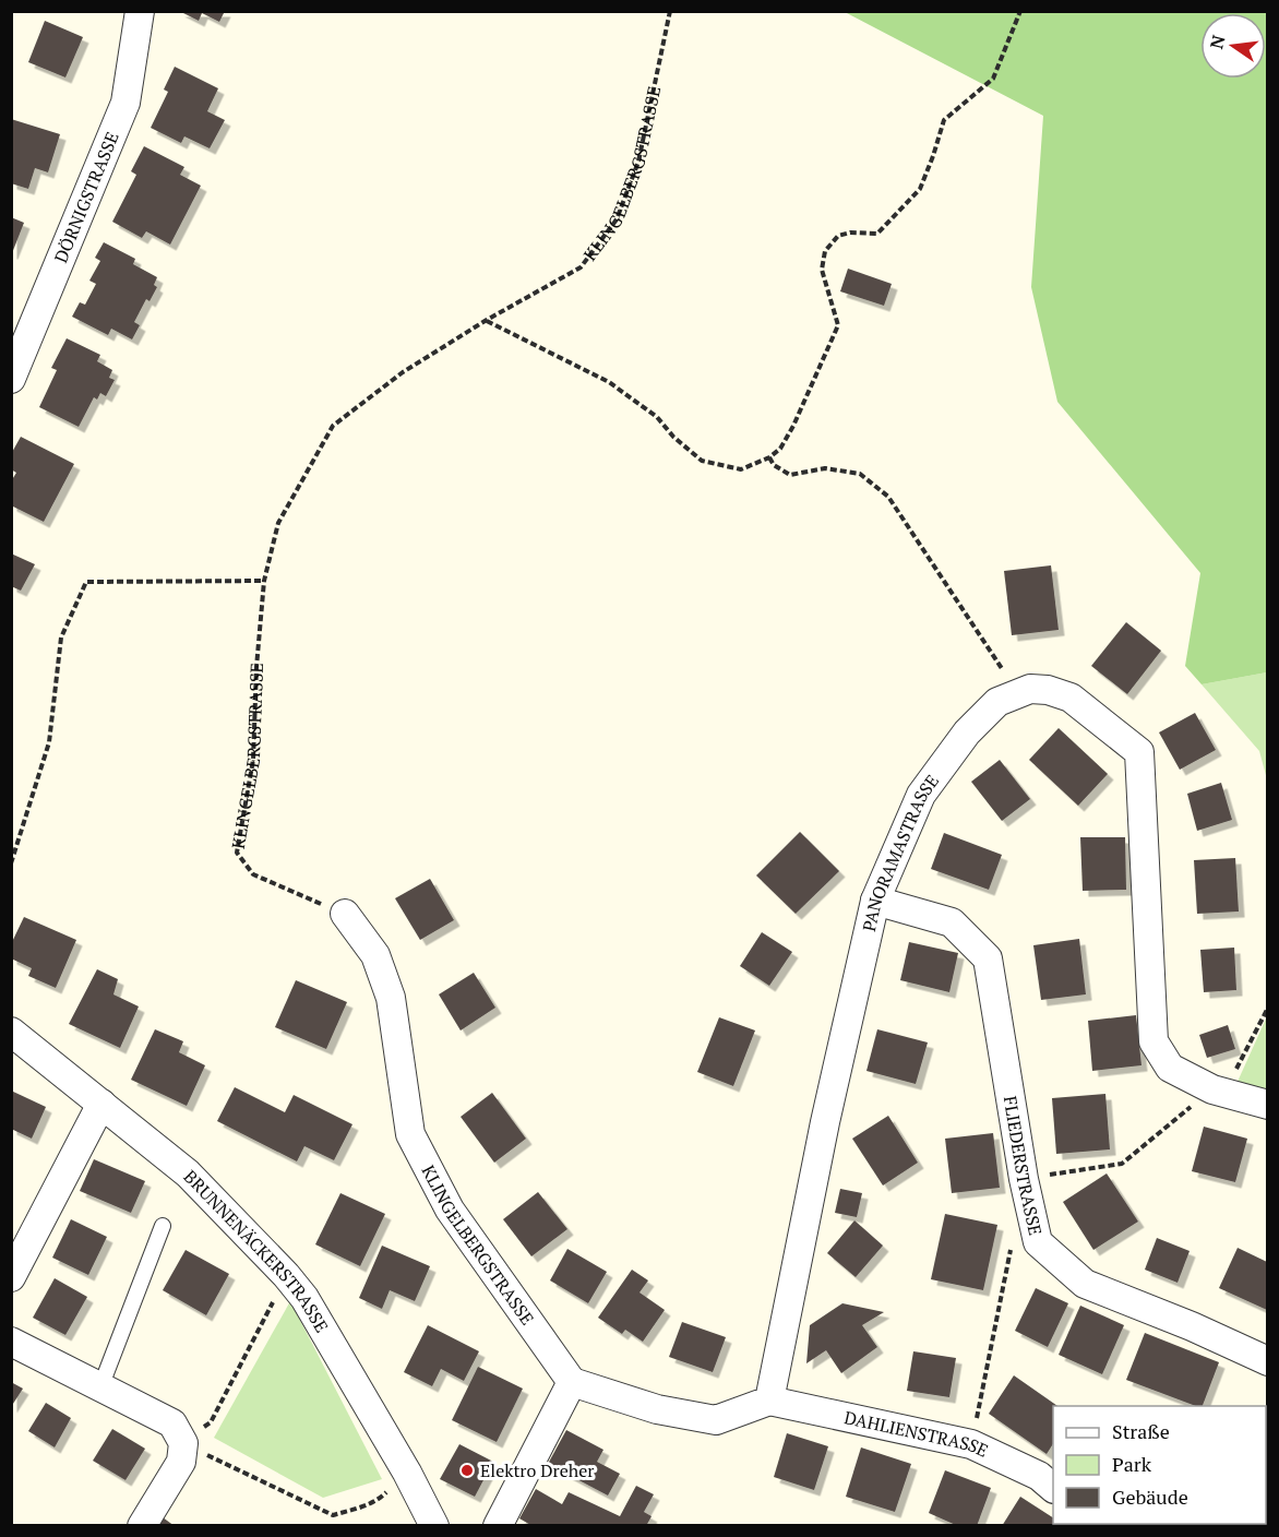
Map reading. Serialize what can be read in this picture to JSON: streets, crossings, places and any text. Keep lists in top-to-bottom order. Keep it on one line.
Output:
{"streets":{"street":["KLINGELBERGSTRASSE","DÖRNIGSTRASSE","PANORAMASTRASSE","FLIEDERSTRASSE","BRUNNENÄCKERSTRASSE","DAHLIENSTRASSE"]},"crossings":[["PANORAMASTRASSE","FLIEDERSTRASSE"],["PANORAMASTRASSE","DAHLIENSTRASSE"]],"places":["Elektro Dreher"],"legend":["Straße","Park","Gebäude"],"north":"left"}
